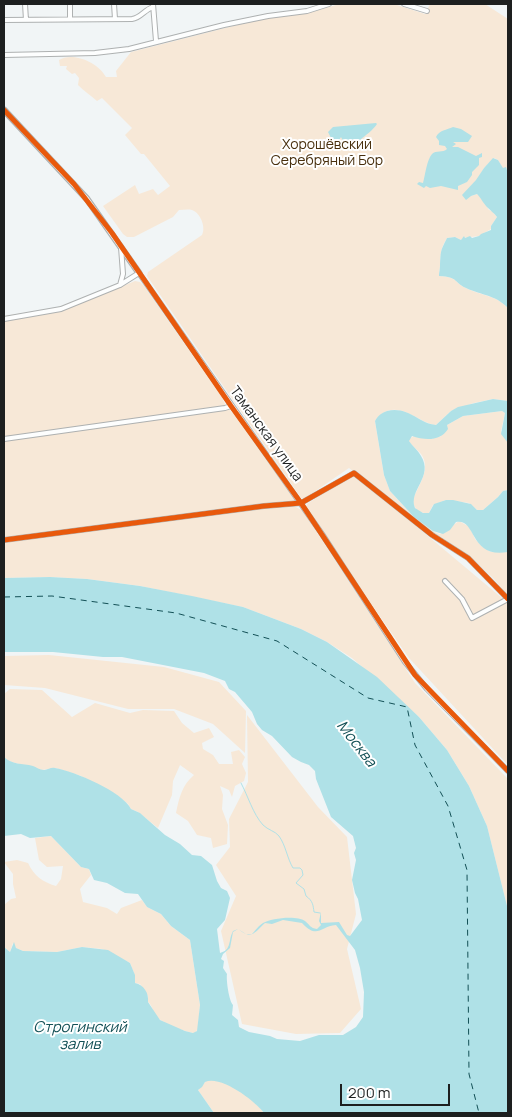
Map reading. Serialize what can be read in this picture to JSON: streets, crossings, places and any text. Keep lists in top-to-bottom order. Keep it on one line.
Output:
{"streets":{"street":["Таманская улица"]},"water":["Москва","Строгинский залив"],"parks":["Хорошёвский Серебряный Бор"],"scale_bar":"200 m"}
